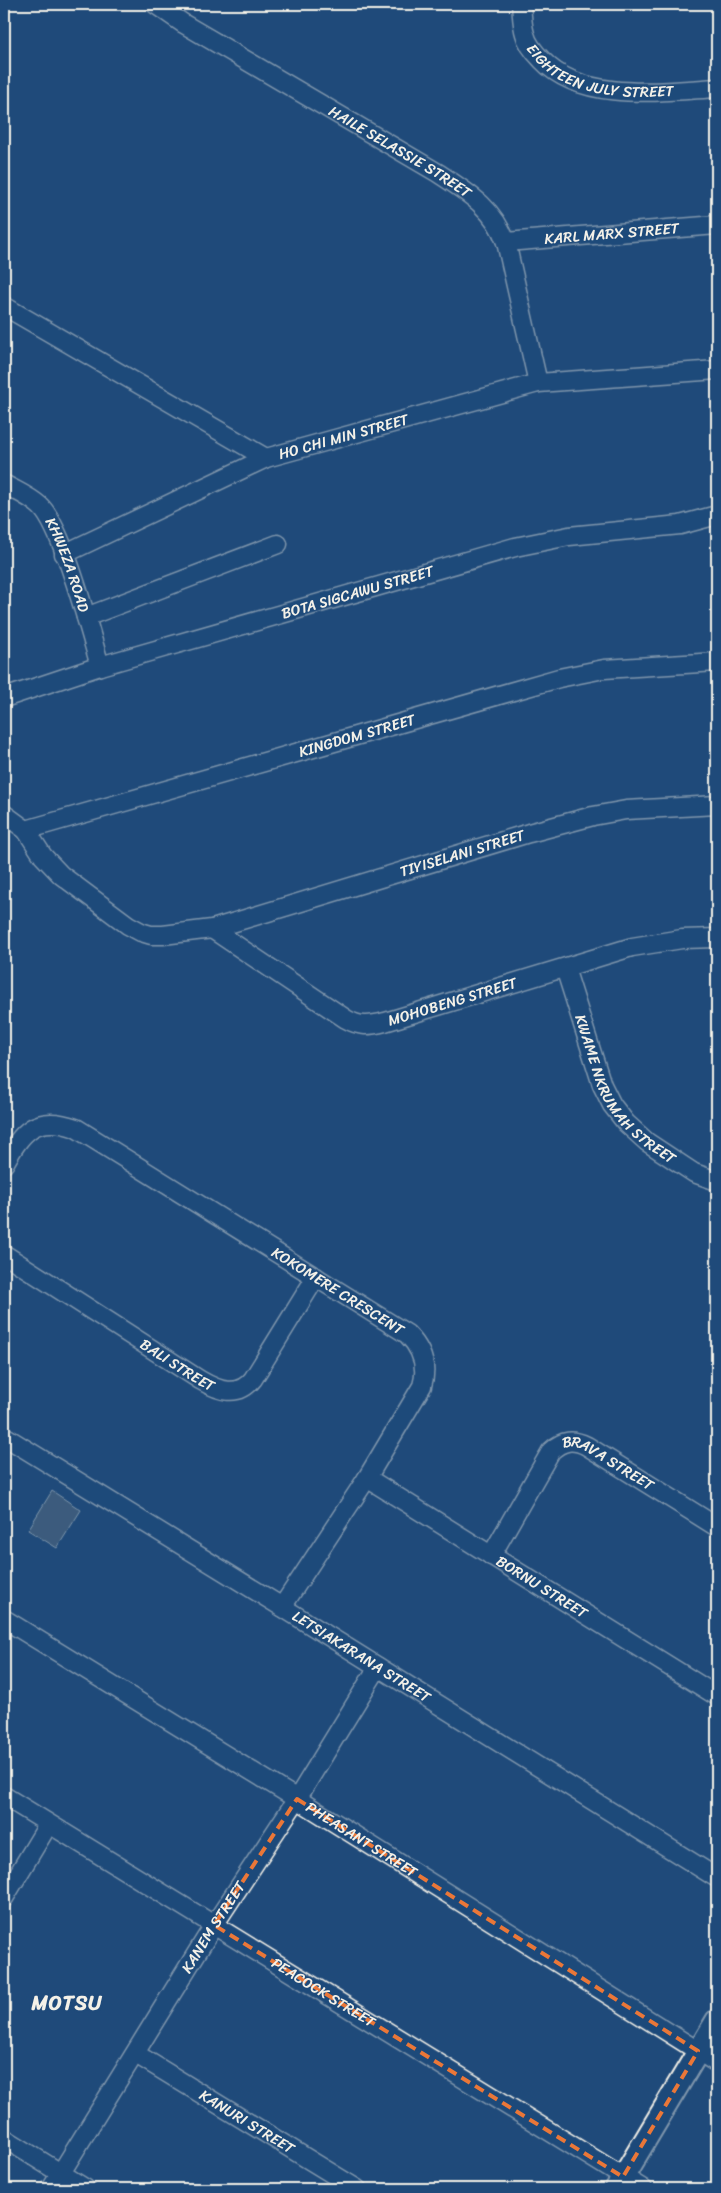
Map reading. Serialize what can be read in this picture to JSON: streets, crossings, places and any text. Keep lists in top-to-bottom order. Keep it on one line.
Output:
{"streets":{"street":["EIGHTEEN JULY STREET","HAILE SELASSIE STREET","KARL MARX STREET","HO CHI MIN STREET","KHWEZA ROAD","BOTA SIGCAWU STREET","KINGDOM STREET","TIYISELANI STREET","MOHOBENG STREET","KWAME NKRUMAH STREET","KOKOMERE CRESCENT","BALI STREET","BRAVA STREET","BORNU STREET","LETSIAKARANA STREET","PHEASANT STREET","KANEM STREET","PEACOCK STREET","KANURI STREET"]},"crossings":[["HAILE SELASSIE STREET","KARL MARX STREET"],["HAILE SELASSIE STREET","HO CHI MIN STREET"],["KHWEZA ROAD","BOTA SIGCAWU STREET"],["KINGDOM STREET","TIYISELANI STREET"],["TIYISELANI STREET","MOHOBENG STREET"],["MOHOBENG STREET","KWAME NKRUMAH STREET"],["KOKOMERE CRESCENT","BALI STREET"],["KOKOMERE CRESCENT","BORNU STREET"],["KOKOMERE CRESCENT","LETSIAKARANA STREET"],["BRAVA STREET","BORNU STREET"],["LETSIAKARANA STREET","KANEM STREET"],["PHEASANT STREET","KANEM STREET"],["KANEM STREET","PEACOCK STREET"],["KANEM STREET","KANURI STREET"]],"districts":["MOTSU"]}
